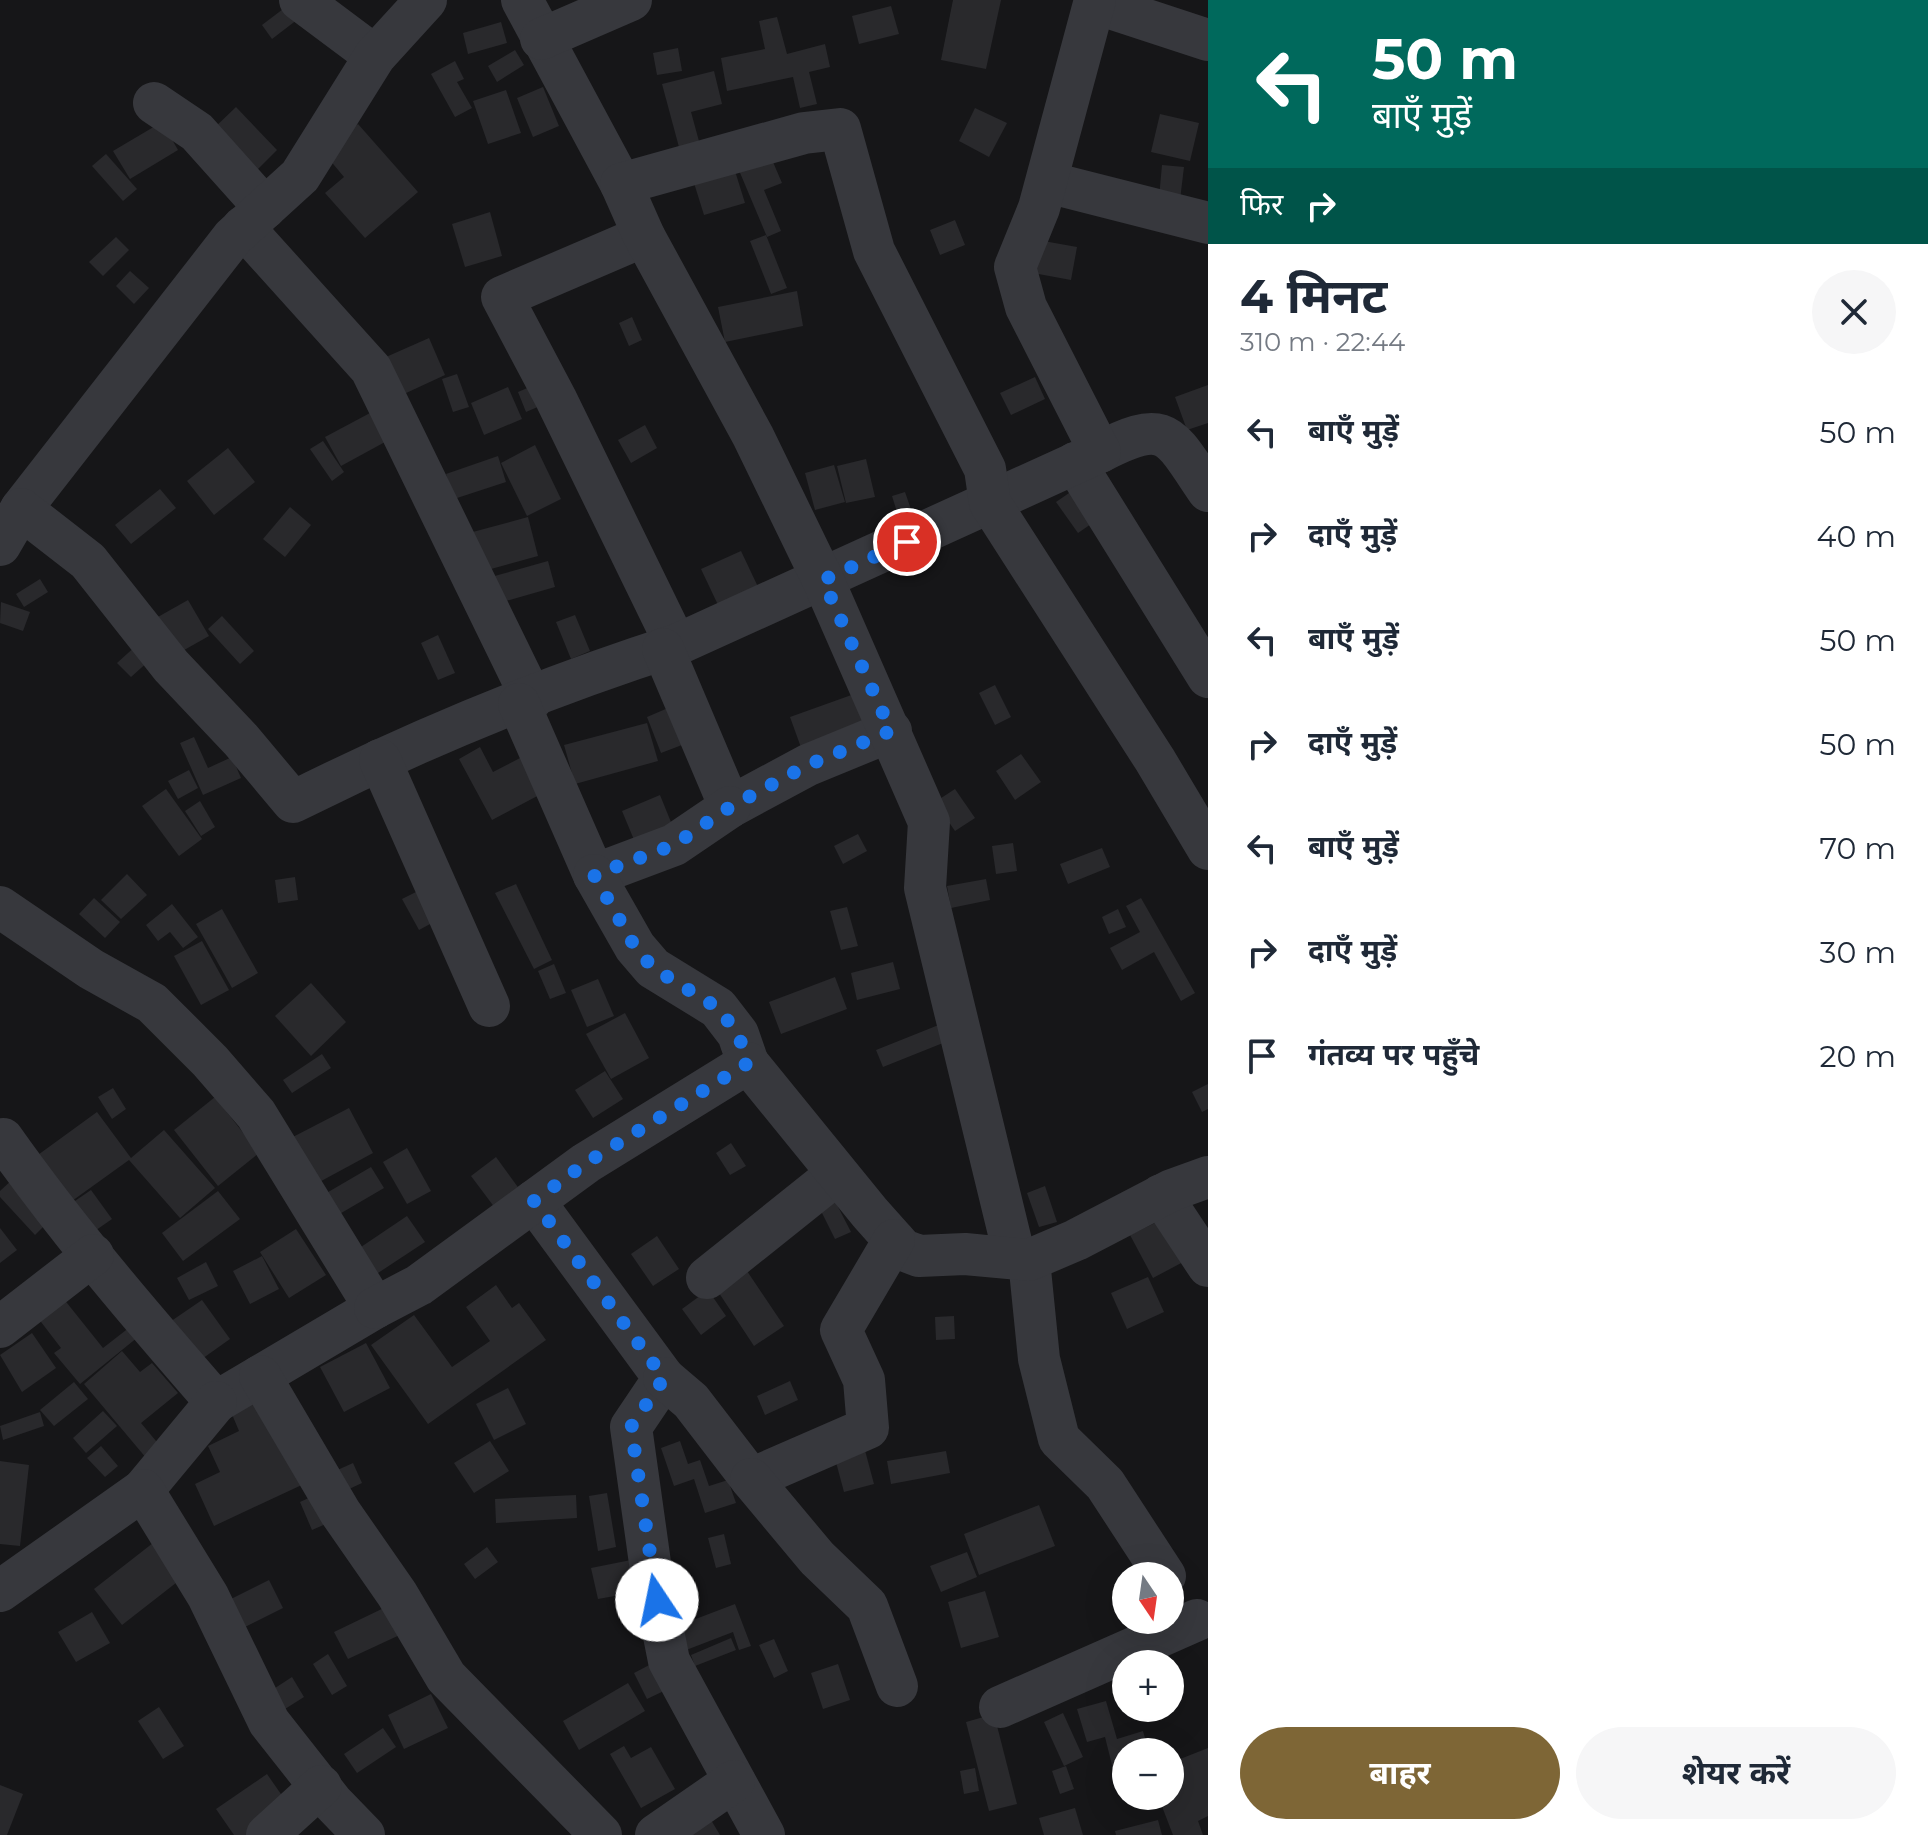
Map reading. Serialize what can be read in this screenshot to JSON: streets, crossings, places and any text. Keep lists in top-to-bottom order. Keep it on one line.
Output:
{"north":"bottom","page":{"turn":["50 m","बाएँ मुड़ें"],"then":"फिर","heading":["4 मिनट","310 m · 22:44"],"list":[{"name":"बाएँ मुड़ें","value":"50 m"},{"name":"दाएँ मुड़ें","value":"40 m"},{"name":"बाएँ मुड़ें","value":"50 m"},{"name":"दाएँ मुड़ें","value":"50 m"},{"name":"बाएँ मुड़ें","value":"70 m"},{"name":"दाएँ मुड़ें","value":"30 m"},{"name":"गंतव्य पर पहुँचे","value":"20 m"}],"map_buttons":["+","−"],"buttons":["बाहर","शेयर करें"]}}
